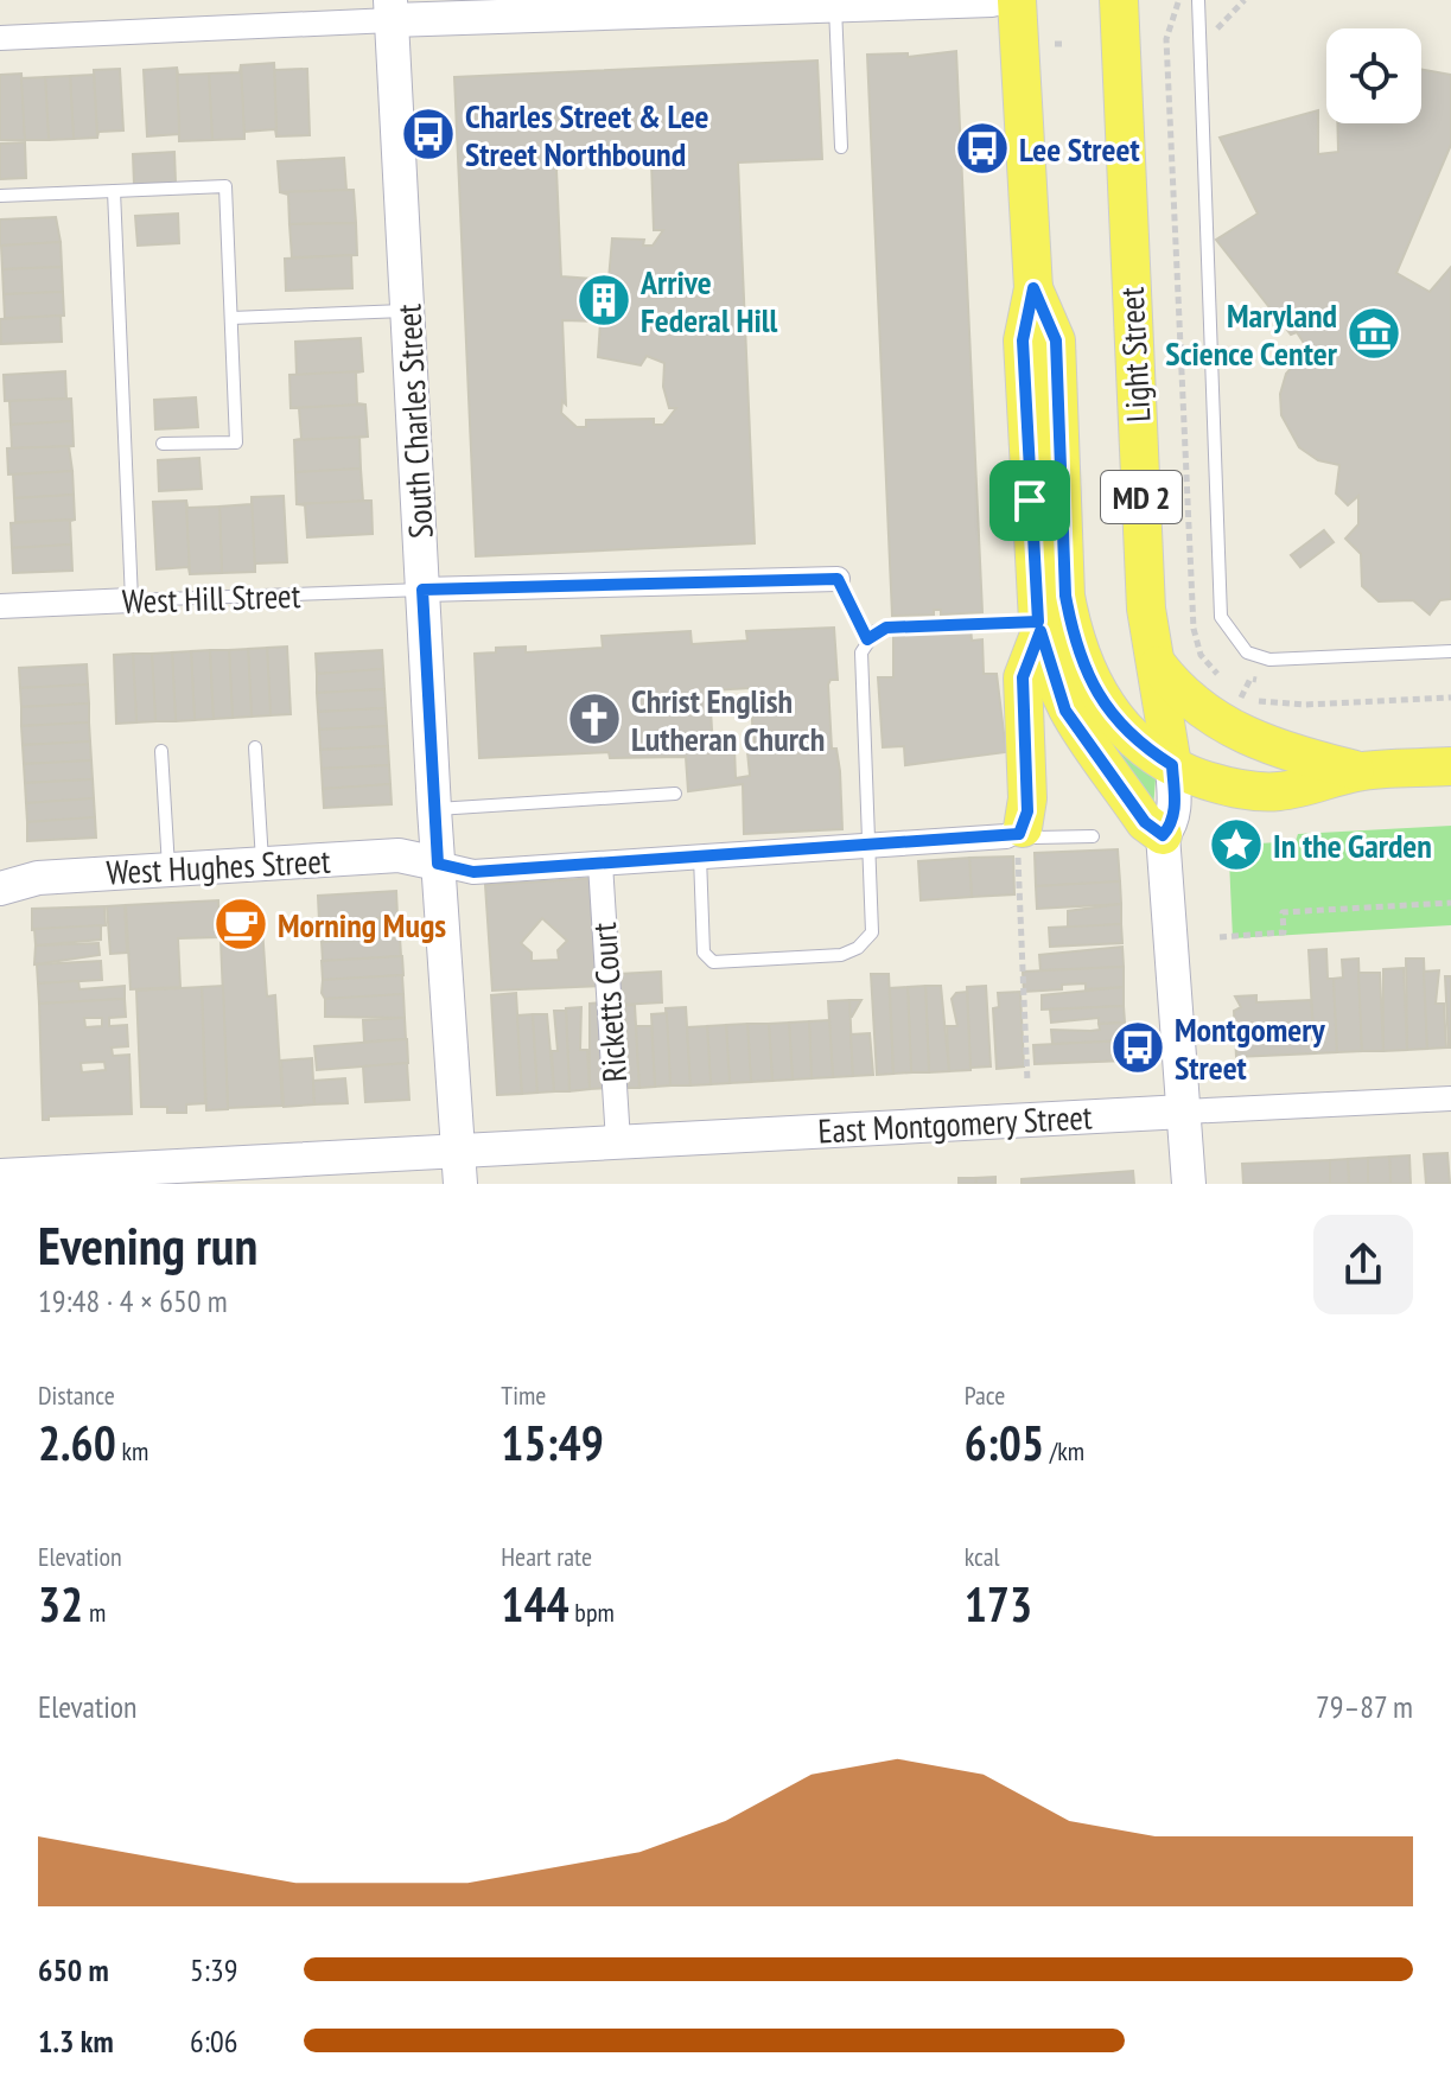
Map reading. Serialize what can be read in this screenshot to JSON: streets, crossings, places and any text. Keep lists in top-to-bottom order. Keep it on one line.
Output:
{"streets":{"main road":["Light Street","South Charles Street","MD 2","West Hughes Street","East Montgomery Street"],"street":["West Hill Street","Ricketts Court"]},"crossings":[["Light Street","East Montgomery Street"],["South Charles Street","West Hill Street"],["South Charles Street","West Hughes Street"],["South Charles Street","East Montgomery Street"],["Ricketts Court","East Montgomery Street"]],"places":{"bus stop":["Charles Street & Lee Street Northbound","Lee Street","Montgomery Street"],"building":["Arrive Federal Hill"],"museum":["Maryland Science Center"],"church":["Christ English Lutheran Church"],"place":["In the Garden"],"cafe":["Morning Mugs"]},"page":{"heading":["Evening run","19:48 · 4 × 650 m"],"stats":[["Distance","2.60 km"],["Time","15:49"],["Pace","6:05 /km"],["Elevation","32 m"],["Heart rate","144 bpm"],["kcal","173"]],"chart":["Elevation","79–87 m"],"list":[{"name":"650 m","note":"5:39"},{"name":"1.3 km","note":"6:06"}]}}
